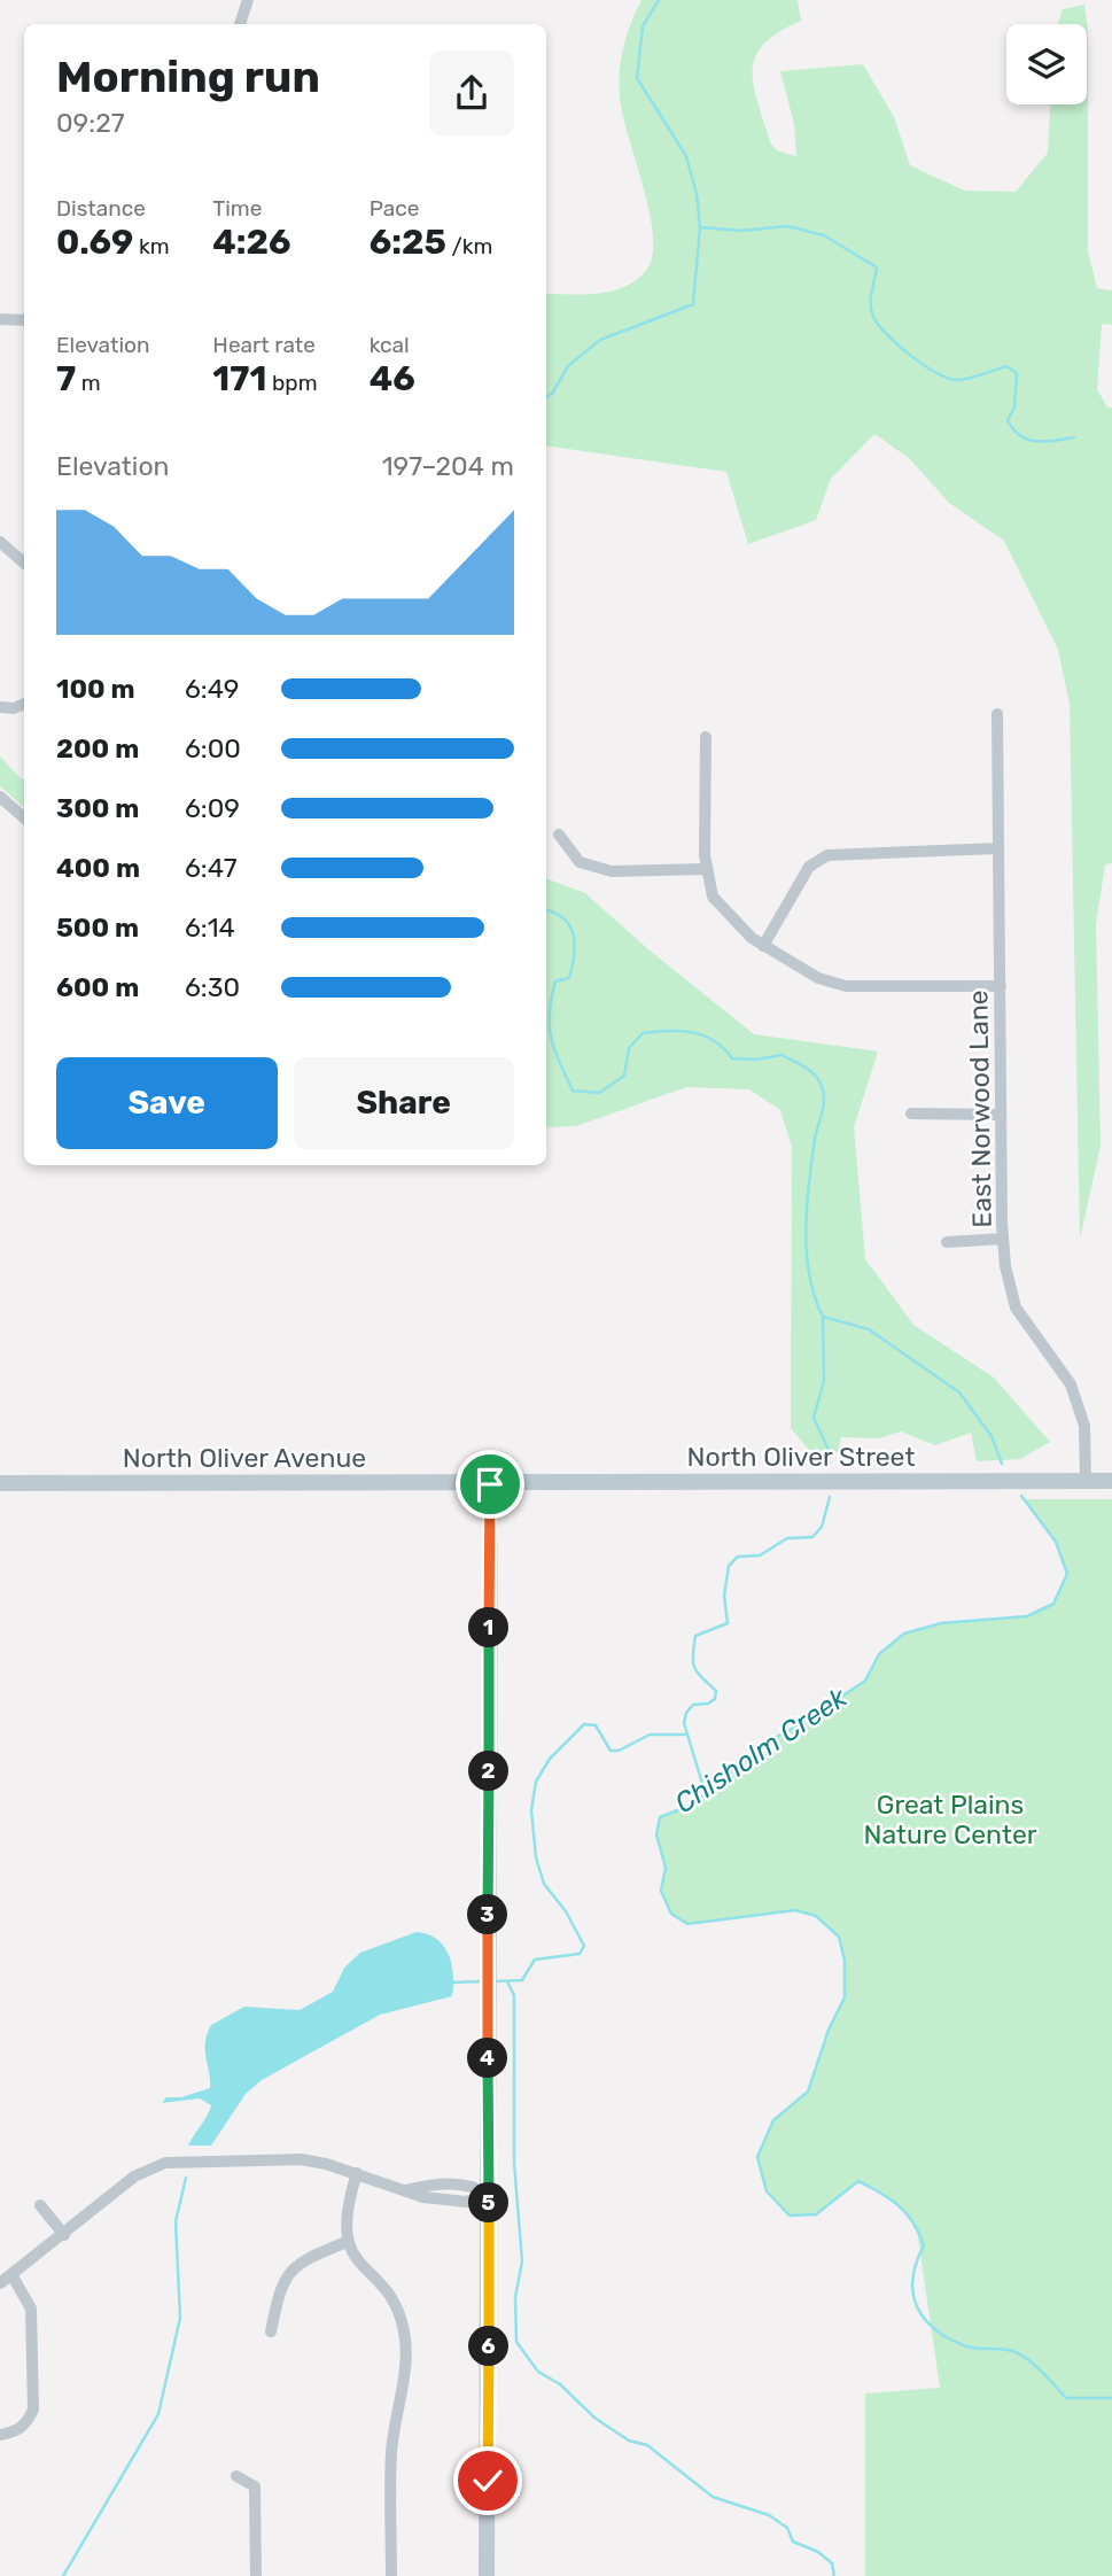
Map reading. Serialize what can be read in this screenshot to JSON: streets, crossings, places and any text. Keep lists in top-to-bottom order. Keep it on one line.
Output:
{"streets":{"main road":["North Oliver Street","North Oliver Avenue"],"street":["East Norwood Lane"]},"crossings":[["East Norwood Lane","North Oliver Street"],["North Oliver Street","North Oliver Avenue"]],"water":["Chisholm Creek"],"parks":["Great Plains Nature Center"],"page":{"heading":["Morning run","09:27"],"stats":[["Distance","0.69 km"],["Time","4:26"],["Pace","6:25 /km"],["Elevation","7 m"],["Heart rate","171 bpm"],["kcal","46"]],"chart":["Elevation","197–204 m"],"list":[{"name":"100 m","note":"6:49"},{"name":"200 m","note":"6:00"},{"name":"300 m","note":"6:09"},{"name":"400 m","note":"6:47"},{"name":"500 m","note":"6:14"},{"name":"600 m","note":"6:30"}],"buttons":["Save","Share"],"pins":["1","2","3","4","5","6"]}}
